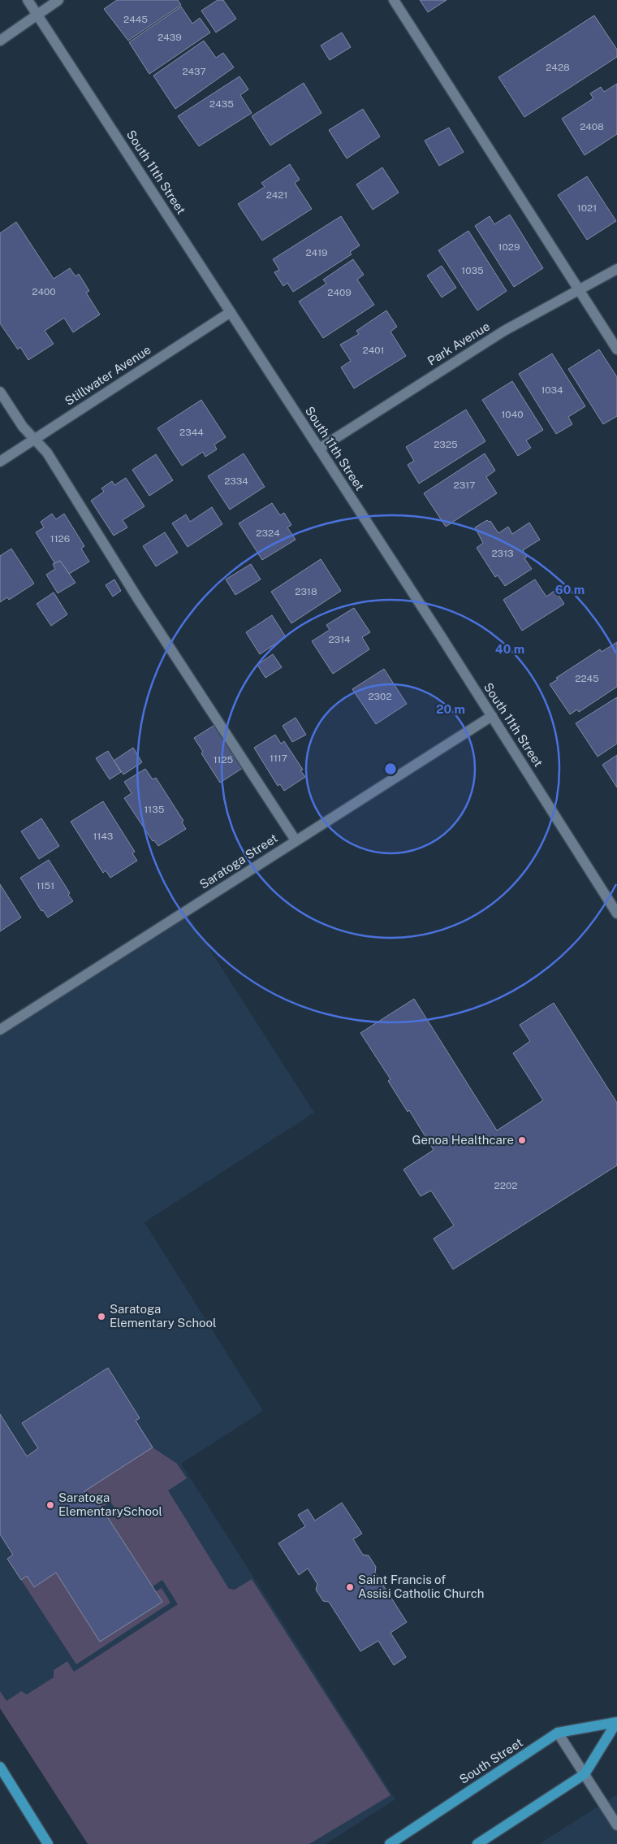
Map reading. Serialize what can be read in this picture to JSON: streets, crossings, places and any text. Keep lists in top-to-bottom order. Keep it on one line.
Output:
{"streets":{"main road":["South Street"],"street":["South 11th Street","Park Avenue","Stillwater Avenue","Saratoga Street"]},"crossings":[["South 11th Street","Park Avenue"],["South 11th Street","Stillwater Avenue"],["South 11th Street","Saratoga Street"]],"places":["Genoa Healthcare","Saratoga Elementary School","Saratoga ElementarySchool","Saint Francis of Assisi Catholic Church"],"house_numbers":["2445","2439","2428","2437","2435","2408","2421","1021","1029","2419","1035","2400","2409","2401","1034","1040","2344","2325","2334","2317","2324","1126","2313","2318","2314","2245","2302","1117","1125","1135","1143","1151","2202"],"rings":["60 m","40 m","20 m"]}
